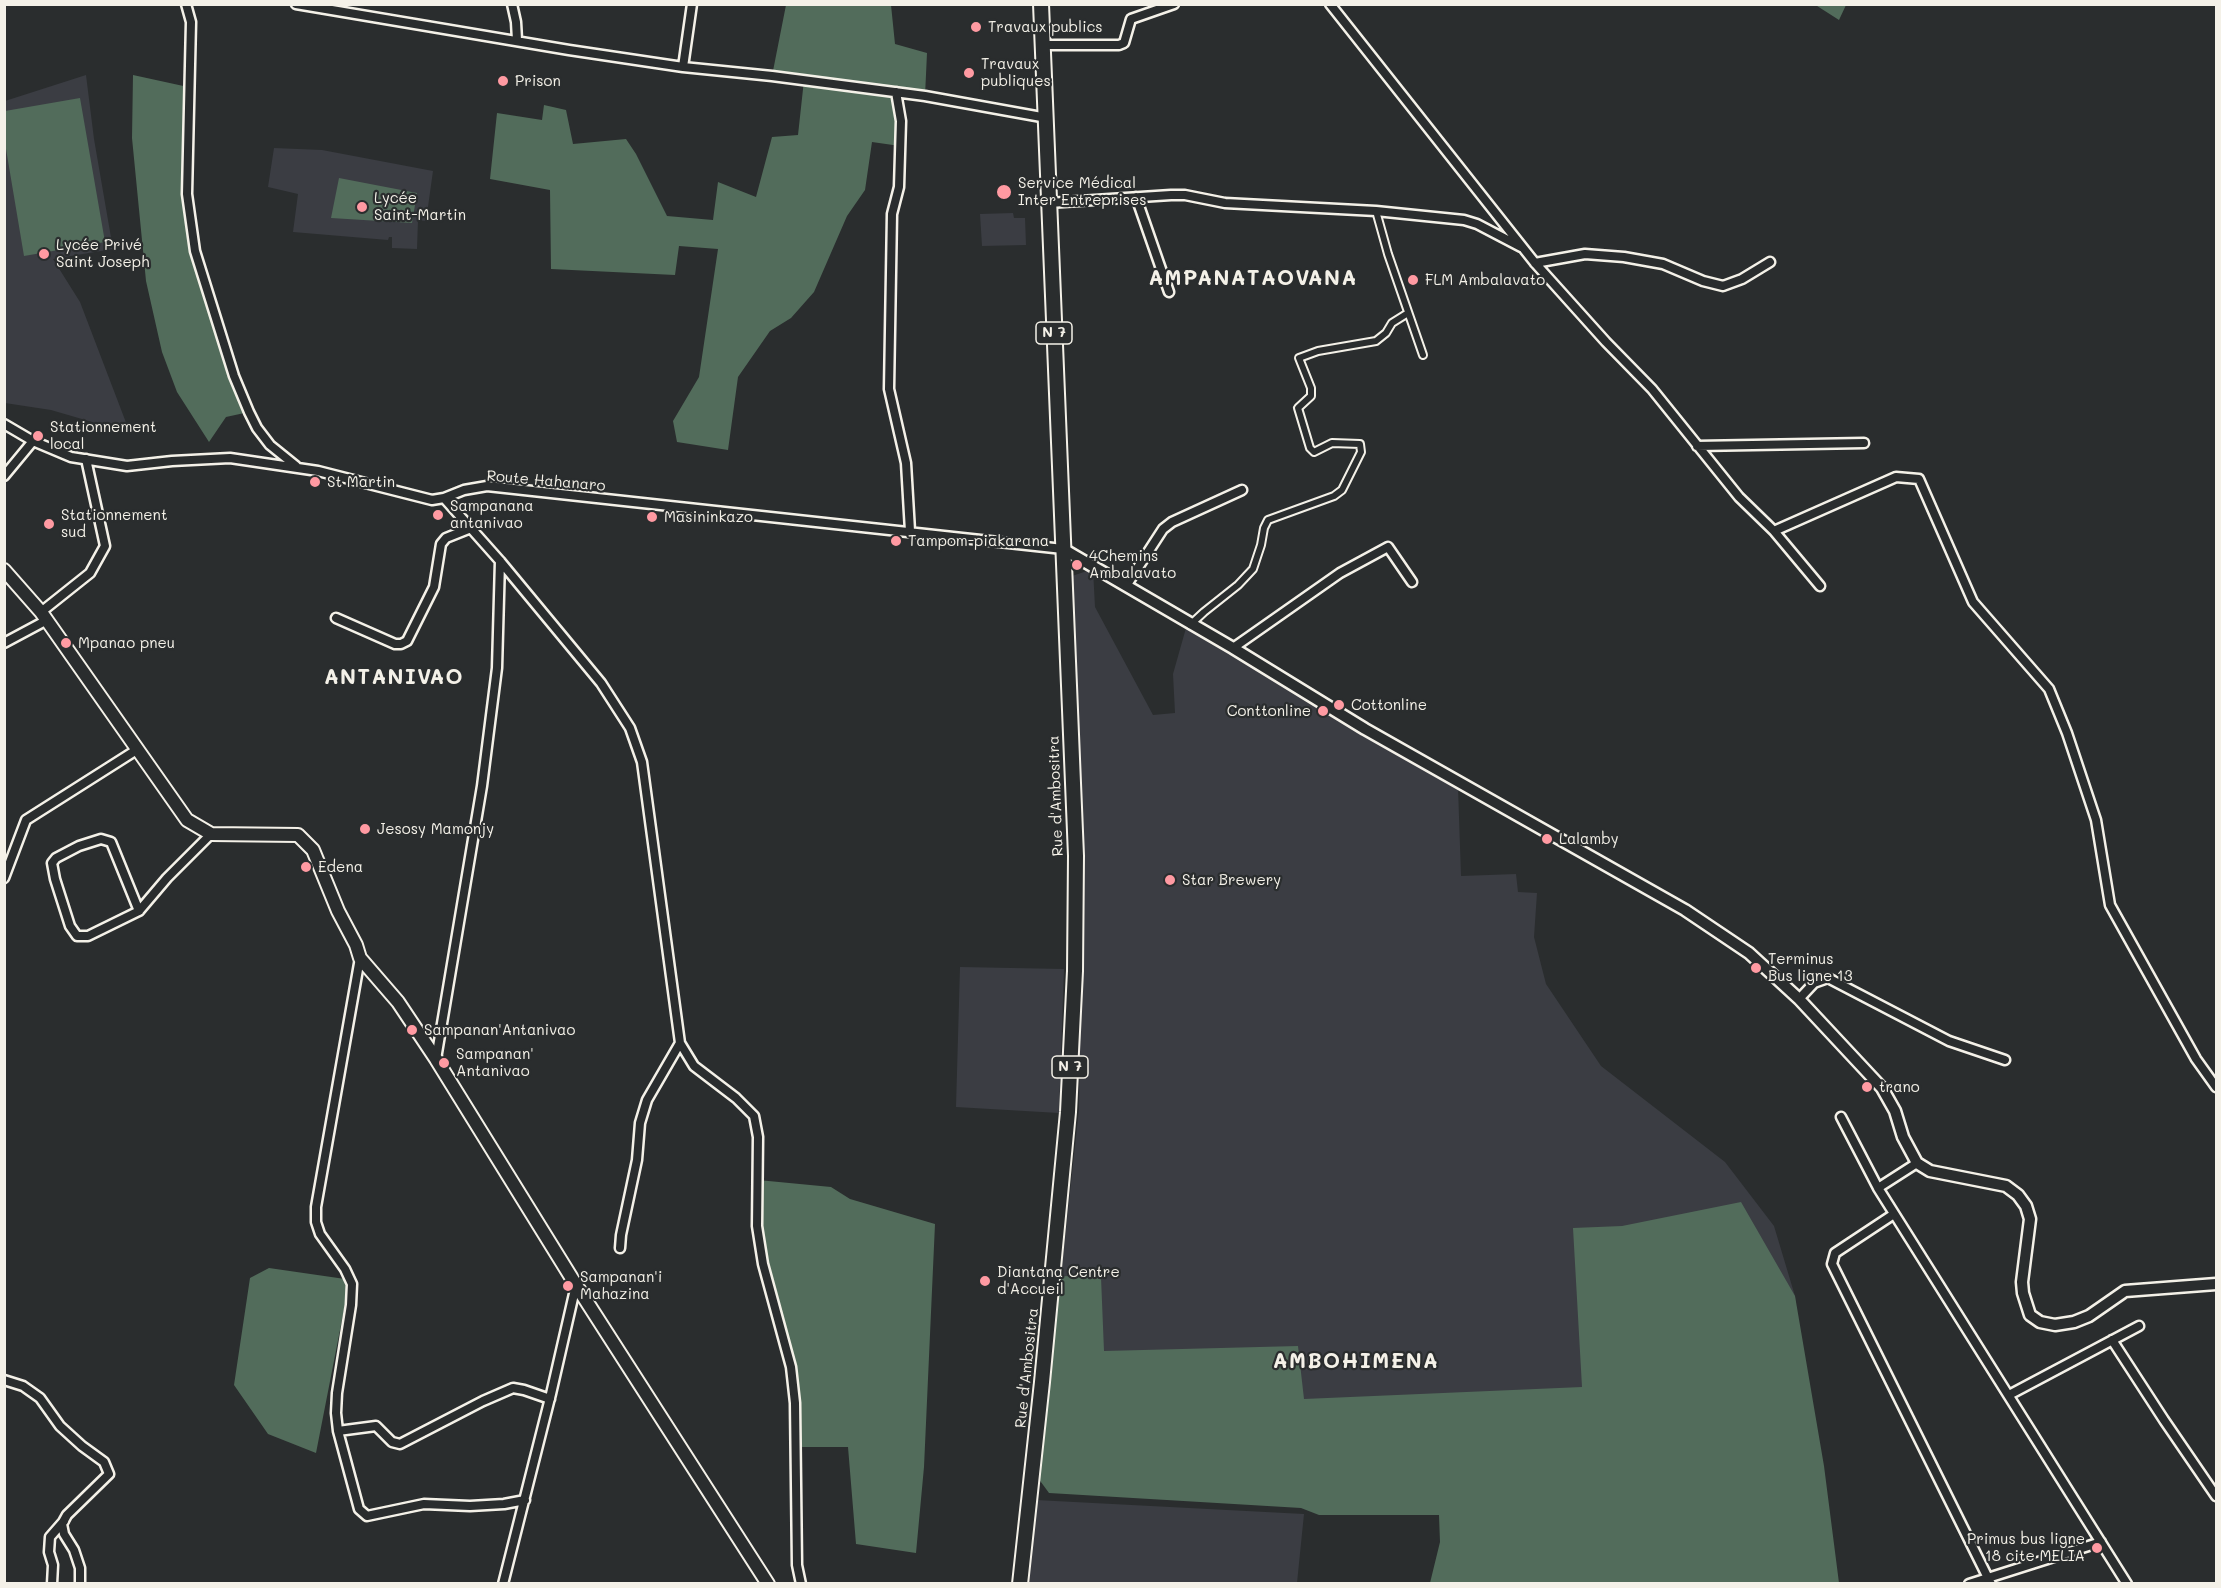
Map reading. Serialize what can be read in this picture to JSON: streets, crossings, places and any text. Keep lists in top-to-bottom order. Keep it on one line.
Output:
{"streets":{"main road":["N 7","Rue d'Ambositra"],"street":["Route Hahanaro"]},"crossings":[["Route Hahanaro","Rue d'Ambositra"]],"districts":["AMPANATAOVANA","ANTANIVAO","AMBOHIMENA"],"places":["Travaux publics","Travaux publiques","Prison","Service Médical Inter Entreprises","Lycée Saint-Martin","Lycée Privé Saint Joseph","FLM Ambalavato","Stationnement local","St Martin","Sampanana antanivao","Masininkazo","Stationnement sud","Tampom-piakarana","4Chemins Ambalavato","Mpanao pneu","Cottonline","Conttonline","Jesosy Mamonjy","Lalamby","Edena","Star Brewery","Terminus Bus ligne 13","Sampanan'Antanivao","Sampanan' Antanivao","trano","Diantana Centre d'Accueil","Sampanan'i Mahazina","Primus bus ligne 18 cite MELIA"]}
